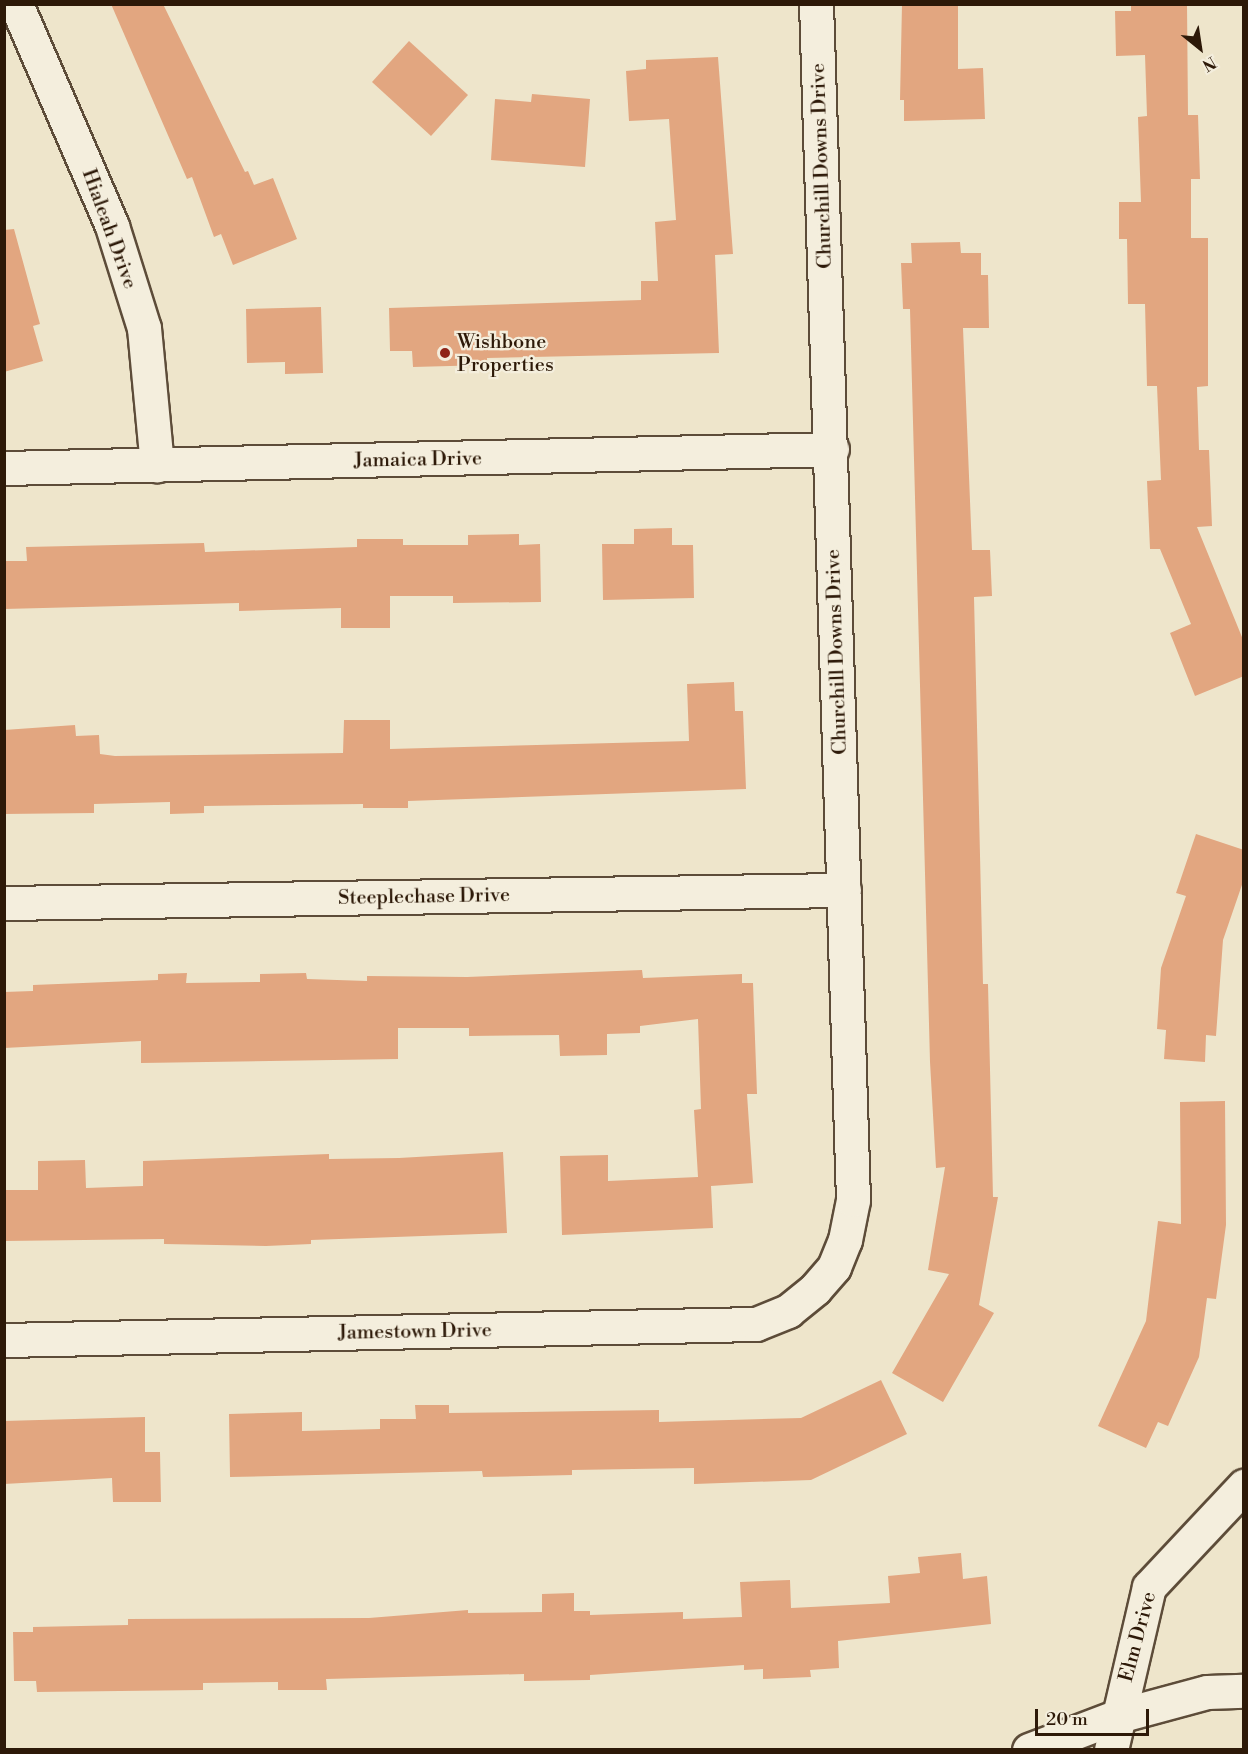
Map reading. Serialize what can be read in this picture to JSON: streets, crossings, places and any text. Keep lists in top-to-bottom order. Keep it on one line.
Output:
{"streets":{"street":["Churchill Downs Drive","Hialeah Drive","Jamaica Drive","Steeplechase Drive","Jamestown Drive","Elm Drive"]},"crossings":[["Churchill Downs Drive","Jamaica Drive"],["Churchill Downs Drive","Steeplechase Drive"],["Churchill Downs Drive","Jamestown Drive"],["Hialeah Drive","Jamaica Drive"]],"places":["Wishbone Properties"],"scale_bar":"20 m","north":"bottom right"}
